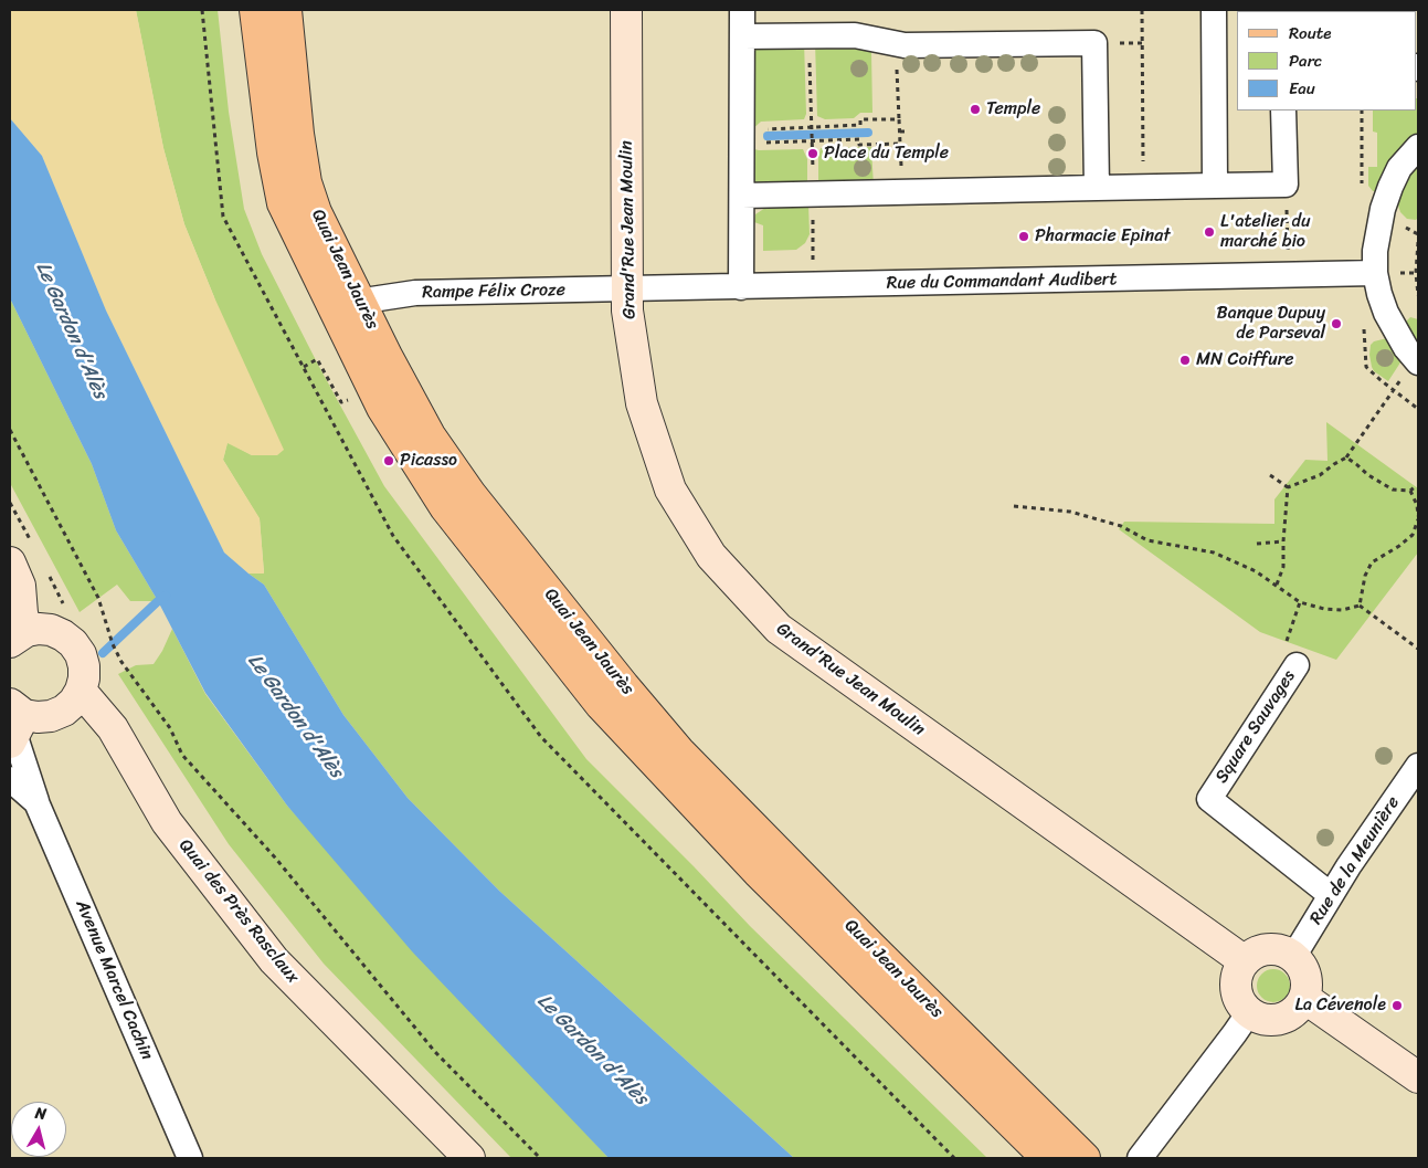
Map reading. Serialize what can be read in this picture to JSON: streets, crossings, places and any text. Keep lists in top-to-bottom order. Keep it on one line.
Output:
{"streets":{"main road":["Quai Jean Jaurès"],"street":["Grand'Rue Jean Moulin","Rue du Commandant Audibert","Rampe Félix Croze","Square Sauvages","Rue de la Meunière","Quai des Près Rasclaux","Avenue Marcel Cachin"]},"crossings":[["Grand'Rue Jean Moulin","Rue du Commandant Audibert"],["Grand'Rue Jean Moulin","Rampe Félix Croze"],["Grand'Rue Jean Moulin","Rue de la Meunière"],["Quai Jean Jaurès","Rampe Félix Croze"],["Rue du Commandant Audibert","Rampe Félix Croze"],["Square Sauvages","Rue de la Meunière"]],"water":["Le Gardon d'Alès"],"places":["Temple","Place du Temple","L'atelier du marché bio","Pharmacie Epinat","Banque Dupuy de Parseval","MN Coiffure","Picasso","La Cévenole"],"legend":["Route","Parc","Eau"],"north":"top"}
